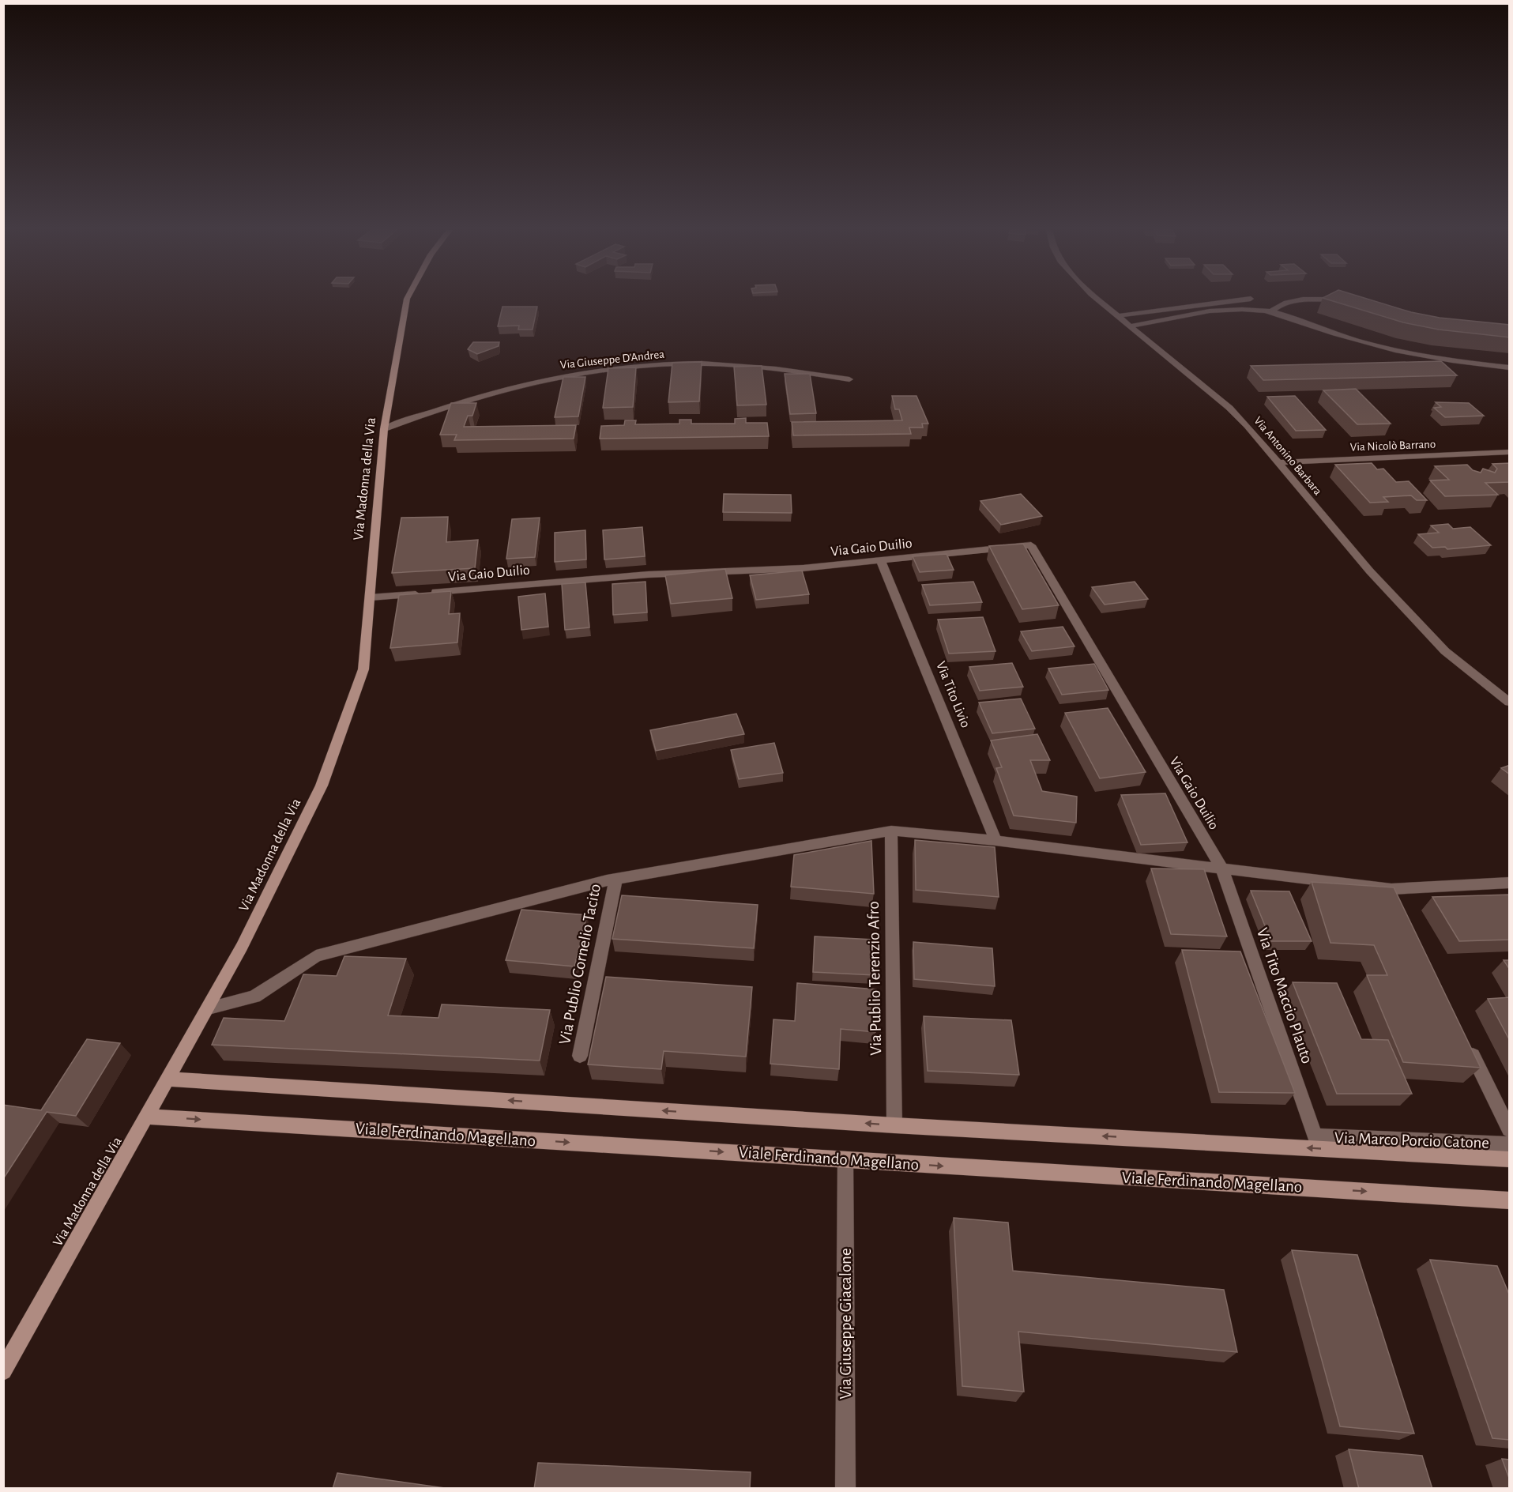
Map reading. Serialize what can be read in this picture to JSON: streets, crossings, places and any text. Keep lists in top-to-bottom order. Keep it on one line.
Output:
{"streets":{"street":["Via Giuseppe D'Andrea","Via Nicolò Barrano","Via Antonino Barbara","Via Madonna della Via","Via Gaio Duilio","Via Tito Livio","Via Publio Cornelio Tacito","Via Publio Terenzio Afro","Via Tito Maccio Plauto","Viale Ferdinando Magellano","Via Marco Porcio Catone","Via Giuseppe Giacalone"]},"crossings":[["Via Giuseppe D'Andrea","Via Madonna della Via"],["Via Nicolò Barrano","Via Antonino Barbara"],["Via Madonna della Via","Via Gaio Duilio"],["Via Madonna della Via","Viale Ferdinando Magellano"],["Via Gaio Duilio","Via Tito Livio"],["Via Gaio Duilio","Via Tito Maccio Plauto"],["Via Tito Maccio Plauto","Via Marco Porcio Catone"],["Viale Ferdinando Magellano","Via Giuseppe Giacalone"]]}
